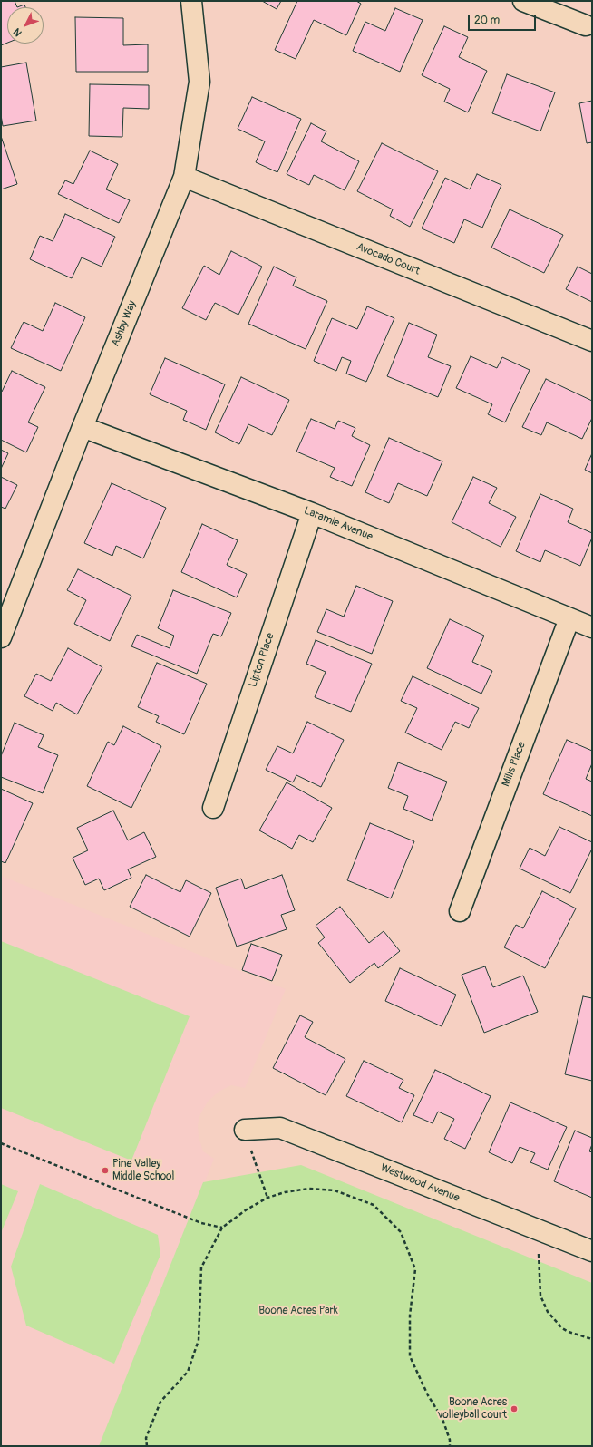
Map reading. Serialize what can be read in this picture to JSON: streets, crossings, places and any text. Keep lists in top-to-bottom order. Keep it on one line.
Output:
{"streets":{"street":["Avocado Court","Ashby Way","Laramie Avenue","Lipton Place","Mills Place","Westwood Avenue"]},"crossings":[["Avocado Court","Ashby Way"],["Ashby Way","Laramie Avenue"],["Laramie Avenue","Lipton Place"],["Laramie Avenue","Mills Place"]],"parks":["Boone Acres Park"],"places":["Pine Valley Middle School","Boone Acres volleyball court"],"scale_bar":"20 m","north":"bottom left"}
